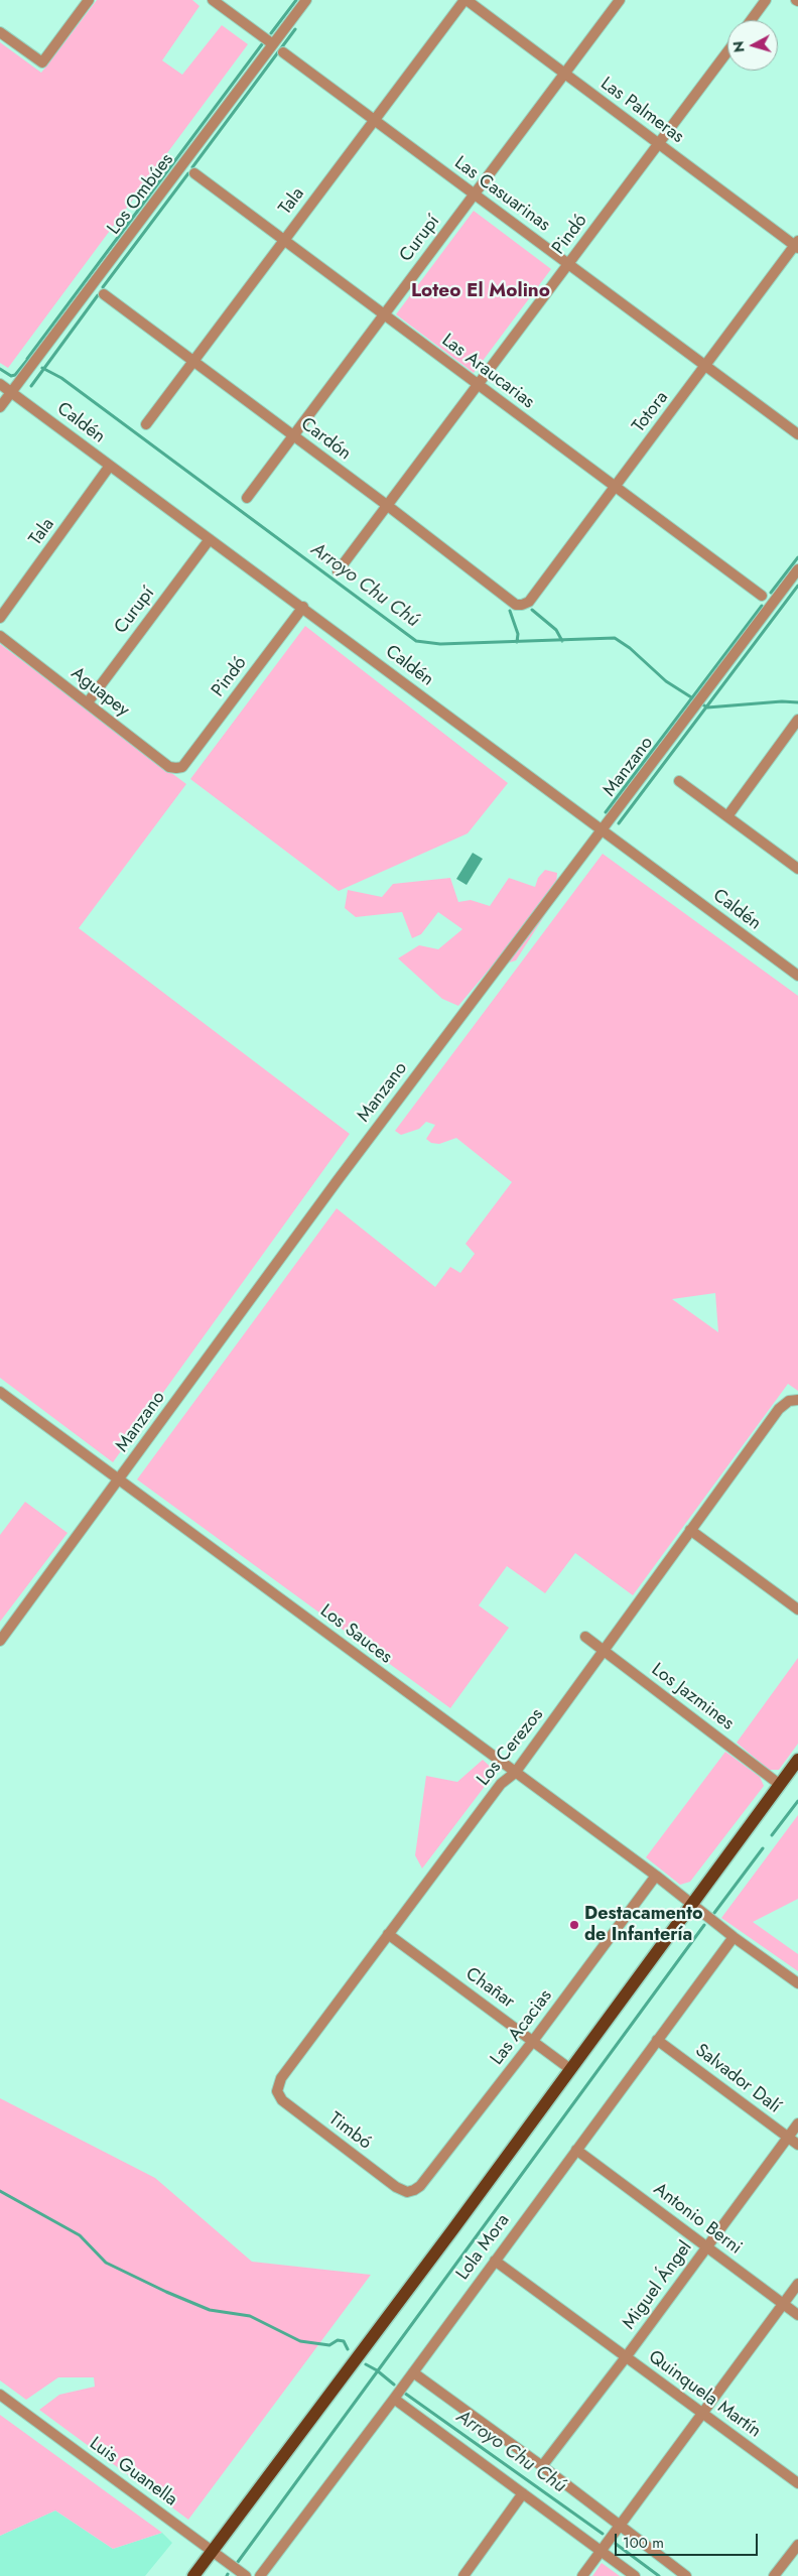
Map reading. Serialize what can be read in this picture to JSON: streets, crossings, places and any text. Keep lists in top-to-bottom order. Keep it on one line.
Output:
{"streets":{"street":["Las Palmeras","Los Ombúes","Las Casuarinas","Tala","Pindó","Curupí","Las Araucarias","Totora","Caldén","Cardón","Aguapey","Manzano","Los Sauces","Los Jazmines","Los Cerezos","Chañar","Las Acacias","Salvador Dalí","Timbó","Antonio Berni","Lola Mora","Miguel Ángel","Quinquela Martín","Luis Guanella"]},"crossings":[["Las Palmeras","Tala"],["Las Palmeras","Pindó"],["Las Palmeras","Curupí"],["Las Palmeras","Totora"],["Los Ombúes","Caldén"],["Las Casuarinas","Tala"],["Las Casuarinas","Pindó"],["Las Casuarinas","Curupí"],["Las Casuarinas","Totora"],["Tala","Las Araucarias"],["Tala","Caldén"],["Tala","Cardón"],["Pindó","Las Araucarias"],["Pindó","Caldén"],["Pindó","Cardón"],["Pindó","Aguapey"],["Curupí","Las Araucarias"],["Curupí","Caldén"],["Curupí","Cardón"],["Curupí","Aguapey"],["Las Araucarias","Totora"],["Totora","Cardón"],["Caldén","Manzano"],["Manzano","Los Sauces"],["Los Sauces","Los Cerezos"],["Los Sauces","Las Acacias"],["Los Sauces","Lola Mora"],["Los Jazmines","Los Cerezos"],["Los Cerezos","Chañar"],["Los Cerezos","Timbó"],["Chañar","Las Acacias"],["Las Acacias","Timbó"],["Salvador Dalí","Lola Mora"],["Salvador Dalí","Miguel Ángel"],["Antonio Berni","Lola Mora"],["Antonio Berni","Miguel Ángel"],["Lola Mora","Quinquela Martín"],["Miguel Ángel","Quinquela Martín"]],"districts":["Loteo El Molino"],"water":["Arroyo Chu Chú"],"places":["Destacamento de Infantería"],"scale_bar":"100 m","north":"left"}
